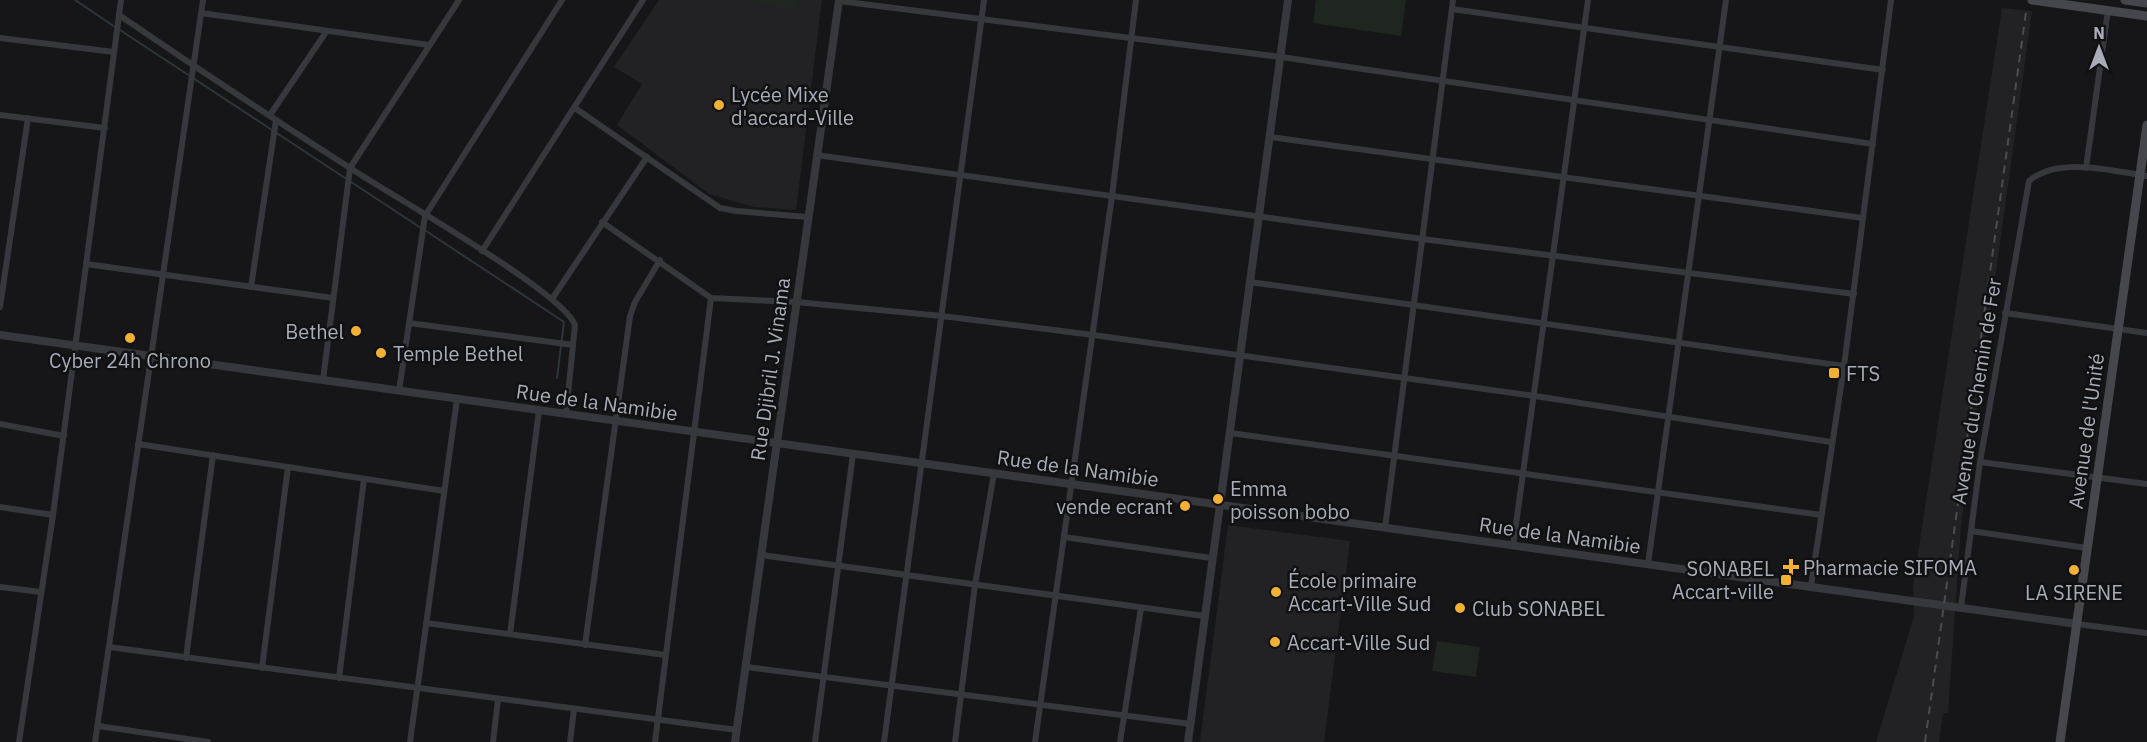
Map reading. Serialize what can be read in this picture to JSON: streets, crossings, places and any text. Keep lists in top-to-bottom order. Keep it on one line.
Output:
{"streets":{"main road":["Avenue de l'Unité"],"street":["Rue Djibril J. Vinama","Avenue du Chemin de Fer","Rue de la Namibie"]},"crossings":[["Rue Djibril J. Vinama","Rue de la Namibie"],["Avenue du Chemin de Fer","Rue de la Namibie"],["Rue de la Namibie","Avenue de l'Unité"]],"places":{"other":["Lycée Mixe d'accard-Ville","Bethel","Cyber 24h Chrono","Temple Bethel","Emma poisson bobo","vende ecrant","LA SIRENE","École primaire Accart-Ville Sud","Club SONABEL","Accart-Ville Sud"],"transit":["FTS","SONABEL Accart-ville"],"health":["Pharmacie SIFOMA"]},"north":"top"}
